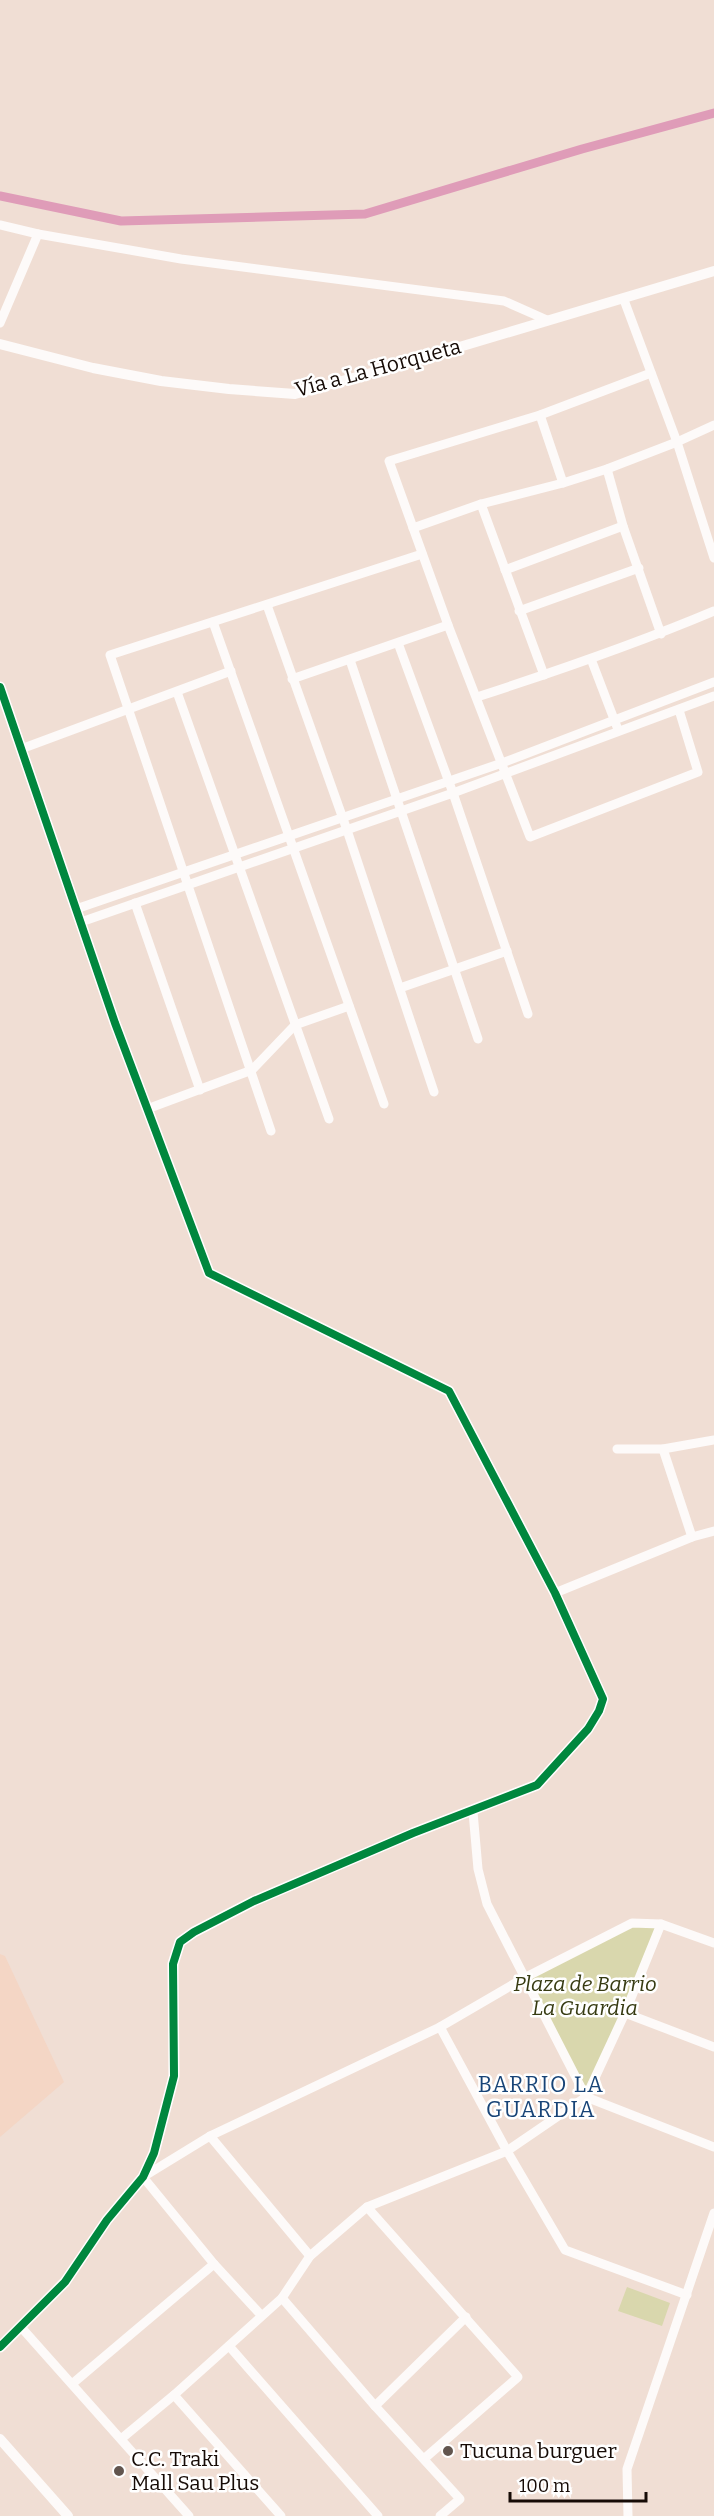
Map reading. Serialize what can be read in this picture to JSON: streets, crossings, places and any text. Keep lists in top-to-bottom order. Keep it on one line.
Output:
{"streets":{"main road":["Vía a La Horqueta"]},"districts":["BARRIO LA GUARDIA"],"parks":["Plaza de Barrio La Guardia"],"places":["Tucuna burguer","C.C. Traki Mall Sau Plus"],"scale_bar":"100 m"}
